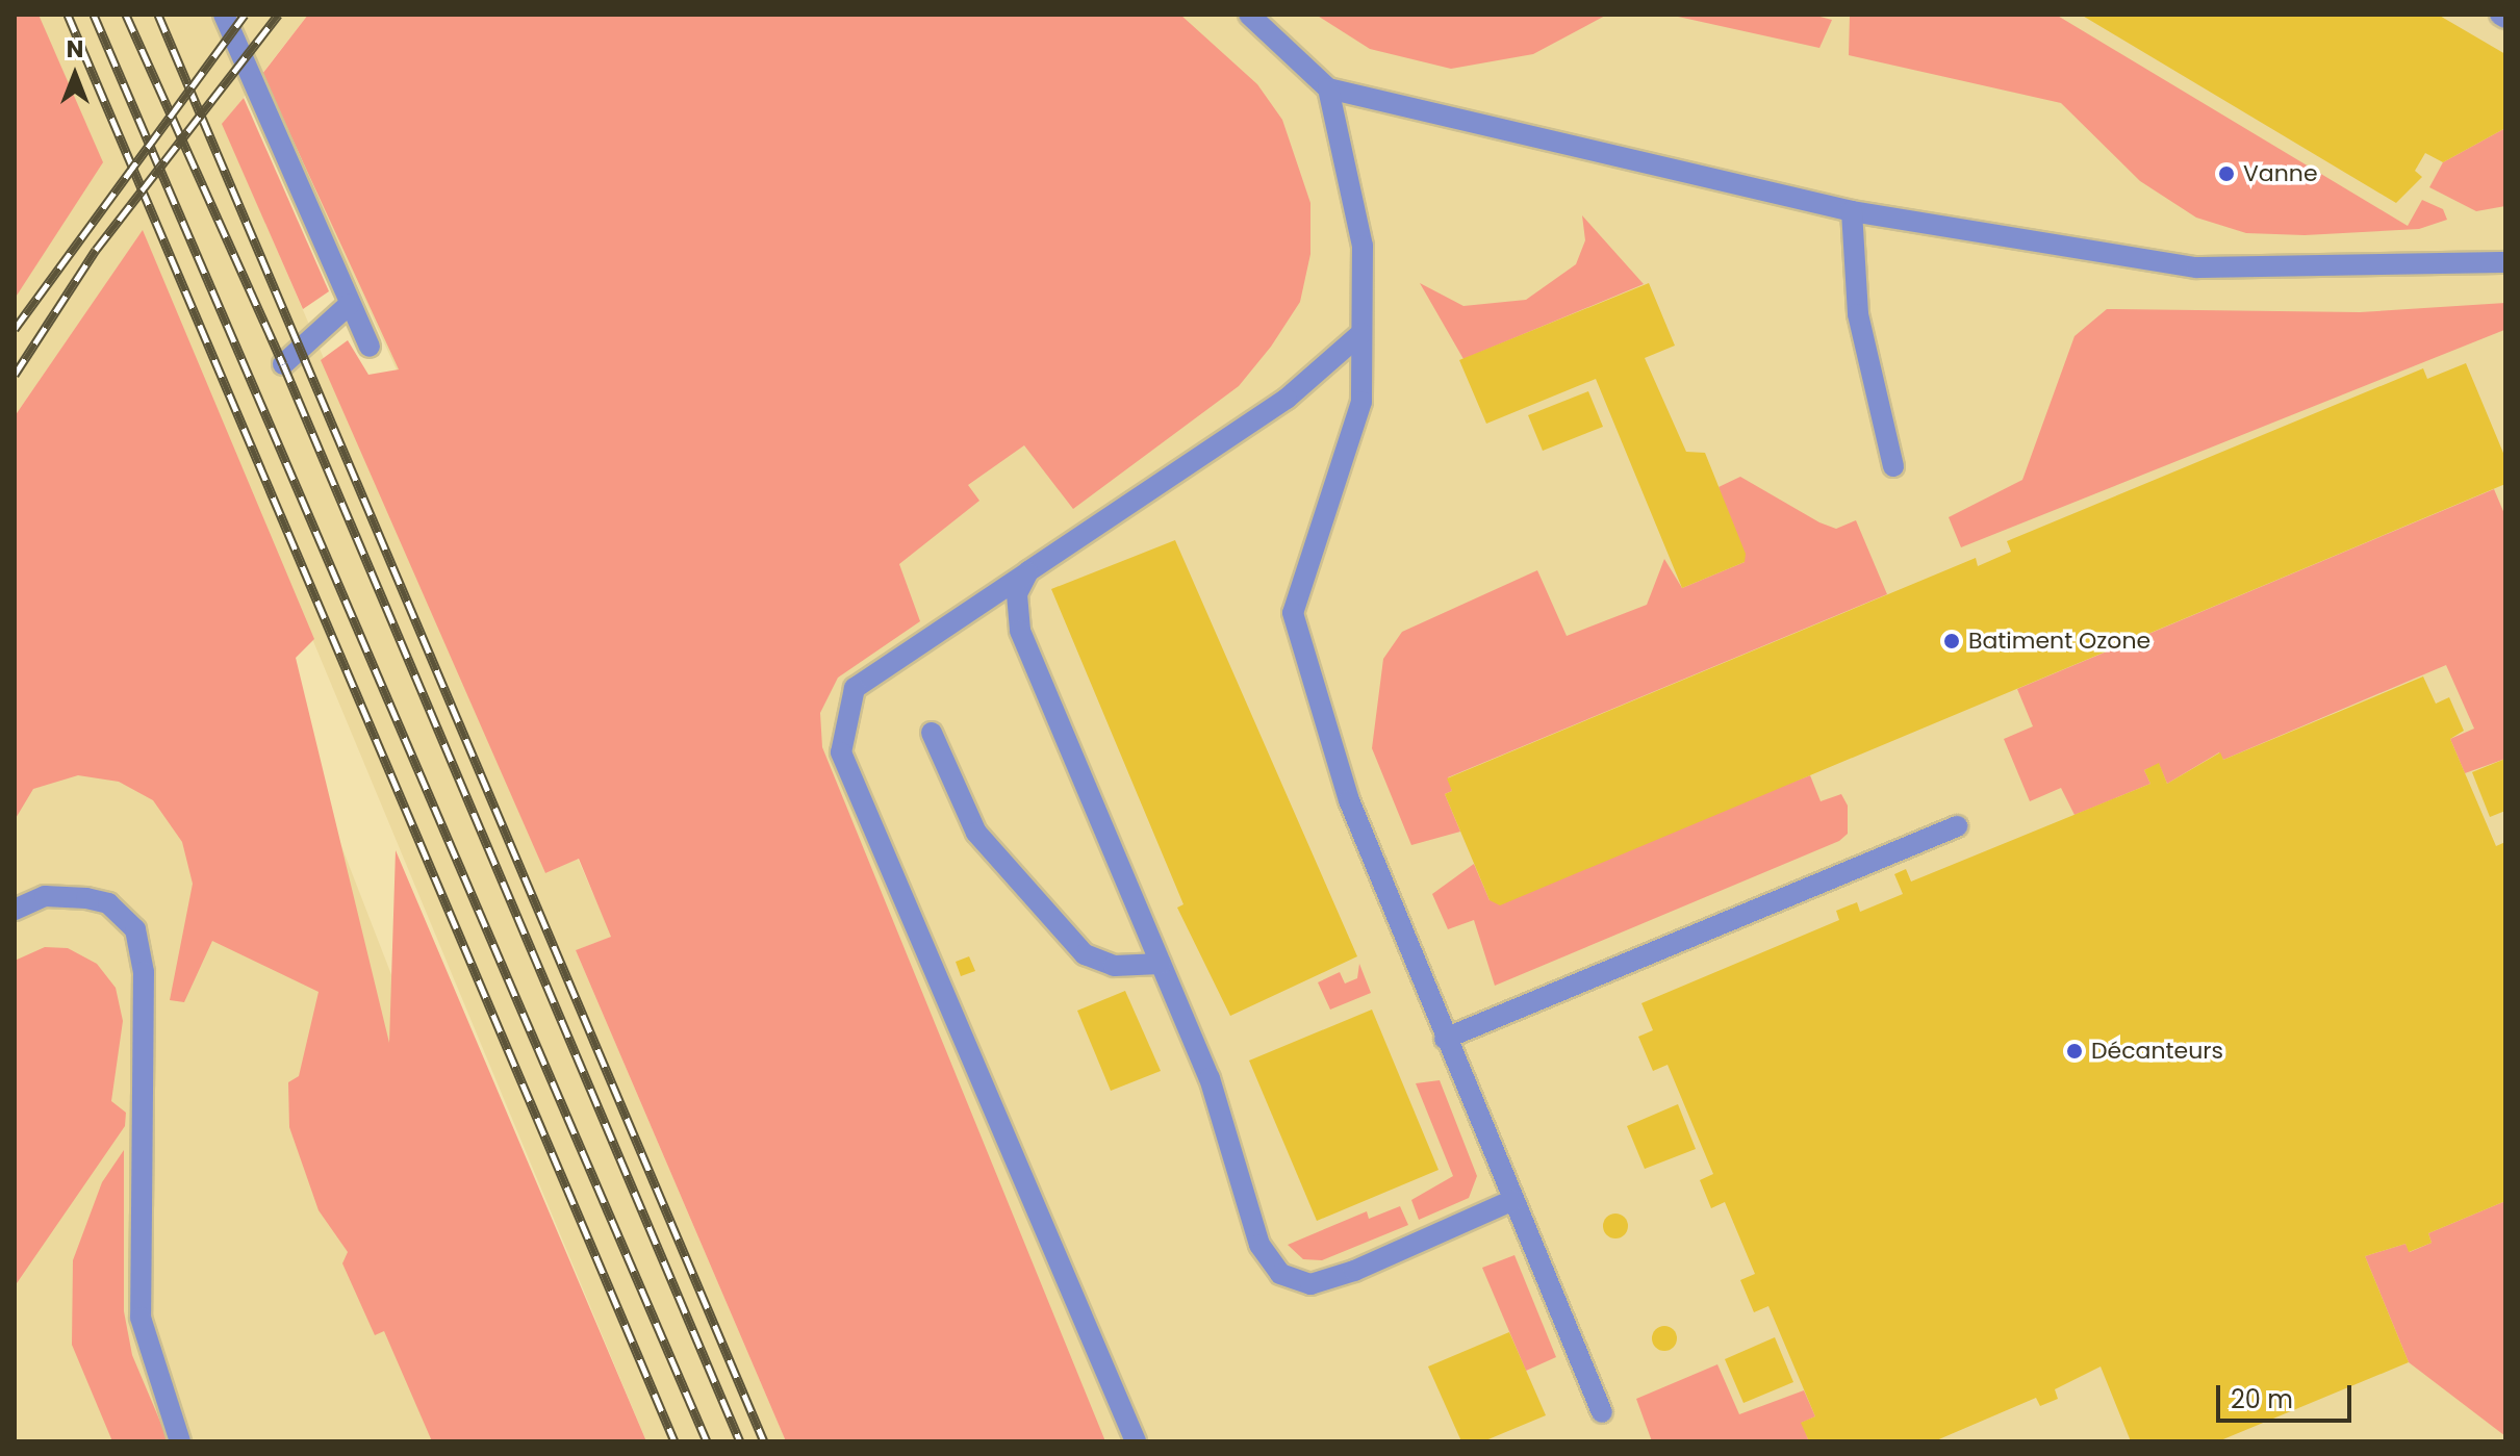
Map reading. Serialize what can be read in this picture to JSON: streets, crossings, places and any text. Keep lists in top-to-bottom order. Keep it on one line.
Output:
{"places":["Vanne","Batiment Ozone","Décanteurs"],"scale_bar":"20 m","north":"top"}
